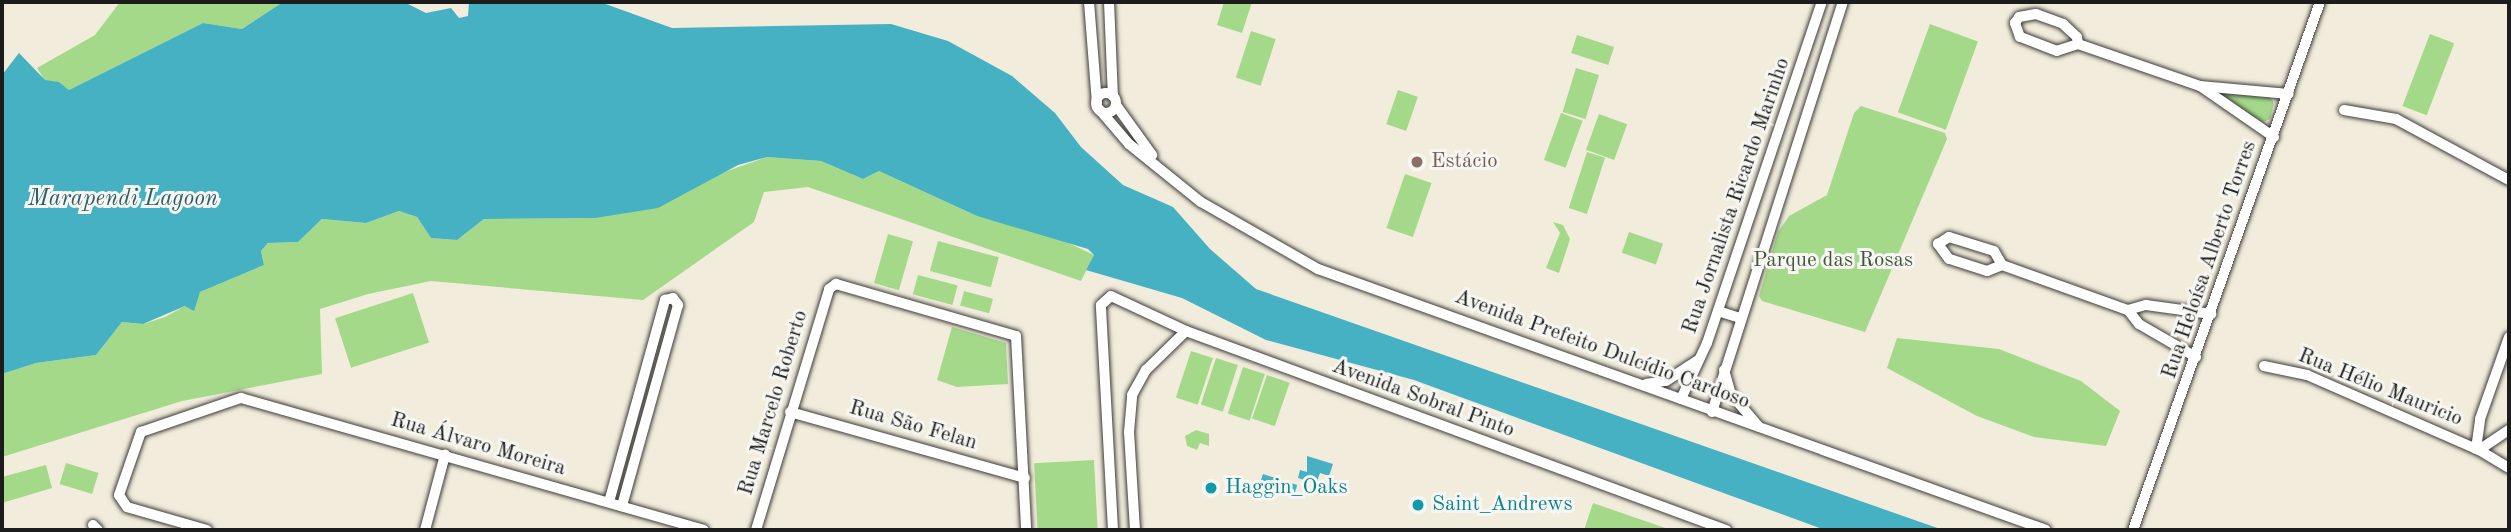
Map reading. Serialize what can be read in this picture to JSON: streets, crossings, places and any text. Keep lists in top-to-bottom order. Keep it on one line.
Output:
{"streets":{"street":["Rua Jornalista Ricardo Marinho","Rua Heloísa Alberto Torres","Avenida Prefeito Dulcídio Cardoso","Rua Hélio Mauricio","Avenida Sobral Pinto","Rua Marcelo Roberto","Rua São Felan","Rua Álvaro Moreira"]},"crossings":[["Rua Jornalista Ricardo Marinho","Avenida Prefeito Dulcídio Cardoso"],["Rua Marcelo Roberto","Rua São Felan"]],"water":["Marapendi Lagoon"],"parks":["Parque das Rosas"],"places":["Estácio","Haggin_Oaks","Saint_Andrews"]}
